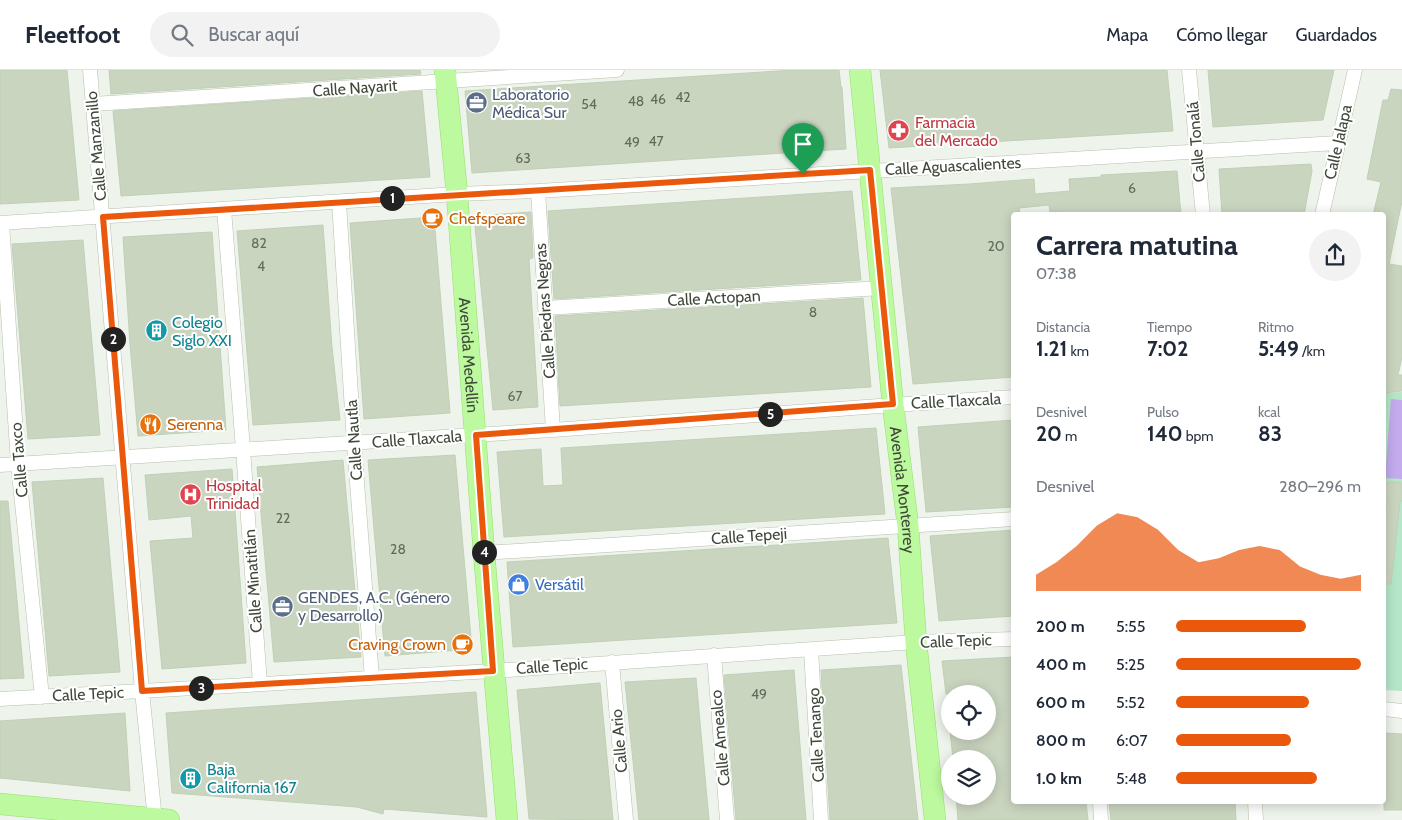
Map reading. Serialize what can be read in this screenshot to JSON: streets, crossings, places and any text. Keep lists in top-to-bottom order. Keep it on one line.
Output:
{"streets":{"main road":["Avenida Medellín","Avenida Monterrey"],"street":["Calle Nayarit","Calle Tonalá","Calle Jalapa","Calle Manzanillo","Calle Aguascalientes","Calle Actopan","Calle Piedras Negras","Calle Tlaxcala","Calle Nautla","Calle Taxco","Calle Tepeji","Calle Minatitlán","Calle Tepic","Calle Tenango","Calle Amealco","Calle Ario"]},"crossings":[["Calle Nayarit","Calle Manzanillo"],["Calle Nayarit","Avenida Medellín"],["Calle Tonalá","Calle Aguascalientes"],["Calle Jalapa","Calle Aguascalientes"],["Calle Manzanillo","Calle Aguascalientes"],["Calle Manzanillo","Calle Tlaxcala"],["Calle Manzanillo","Calle Tepic"],["Calle Aguascalientes","Calle Piedras Negras"],["Calle Aguascalientes","Avenida Medellín"],["Calle Aguascalientes","Calle Nautla"],["Calle Aguascalientes","Calle Taxco"],["Calle Aguascalientes","Avenida Monterrey"],["Calle Aguascalientes","Calle Minatitlán"],["Calle Actopan","Calle Piedras Negras"],["Calle Actopan","Avenida Monterrey"],["Calle Piedras Negras","Calle Tlaxcala"],["Avenida Medellín","Calle Tlaxcala"],["Avenida Medellín","Calle Tepeji"],["Avenida Medellín","Calle Tepic"],["Calle Tlaxcala","Calle Nautla"],["Calle Tlaxcala","Calle Taxco"],["Calle Tlaxcala","Avenida Monterrey"],["Calle Tlaxcala","Calle Minatitlán"],["Calle Nautla","Calle Tepic"],["Calle Taxco","Calle Tepic"],["Avenida Monterrey","Calle Tepeji"],["Avenida Monterrey","Calle Tepic"],["Calle Minatitlán","Calle Tepic"],["Calle Tepic","Calle Tenango"],["Calle Tepic","Calle Amealco"],["Calle Tepic","Calle Ario"]],"places":{"office":["Laboratorio Médica Sur","GENDES, A.C. (Género y Desarrollo)"],"pharmacy":["Farmacia del Mercado"],"cafe":["Chefspeare","Craving Crown"],"building":["Colegio Siglo XXI","Baja California 167"],"restaurant":["Serenna"],"hospital":["Hospital Trinidad"],"shop":["Versátil"]},"house_numbers":["42","46","48","54","47","49","63","6","82","20","4","8","67","22","28","49"],"page":{"header":"Fleetfoot","search":"Buscar aquí","nav":["Mapa","Cómo llegar","Guardados"],"pins":["1","2","5","4","3"],"heading":["Carrera matutina","07:38"],"stats":[["Distancia","1.21 km"],["Tiempo","7:02"],["Ritmo","5:49 /km"],["Desnivel","20 m"],["Pulso","140 bpm"],["kcal","83"]],"chart":["Desnivel","280–296 m"],"list":[{"name":"200 m","note":"5:55"},{"name":"400 m","note":"5:25"},{"name":"600 m","note":"5:52"},{"name":"800 m","note":"6:07"},{"name":"1.0 km","note":"5:48"}]}}
